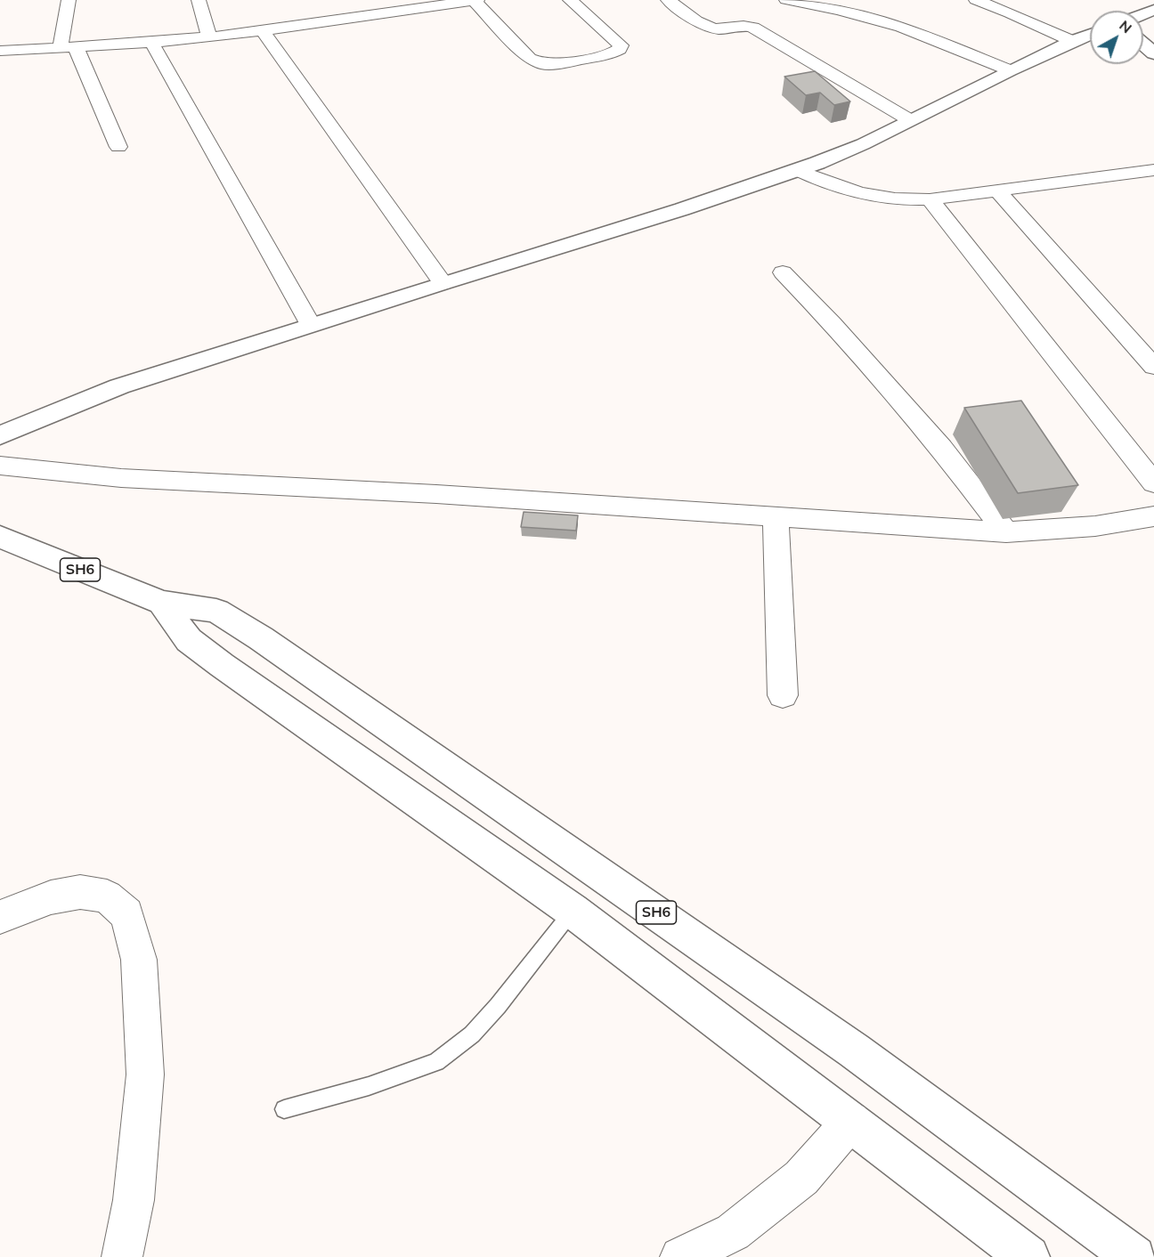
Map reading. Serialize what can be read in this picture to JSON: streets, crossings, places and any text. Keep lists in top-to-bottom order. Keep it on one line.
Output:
{"streets":{"main road":["SH6"]},"north":"top right"}
